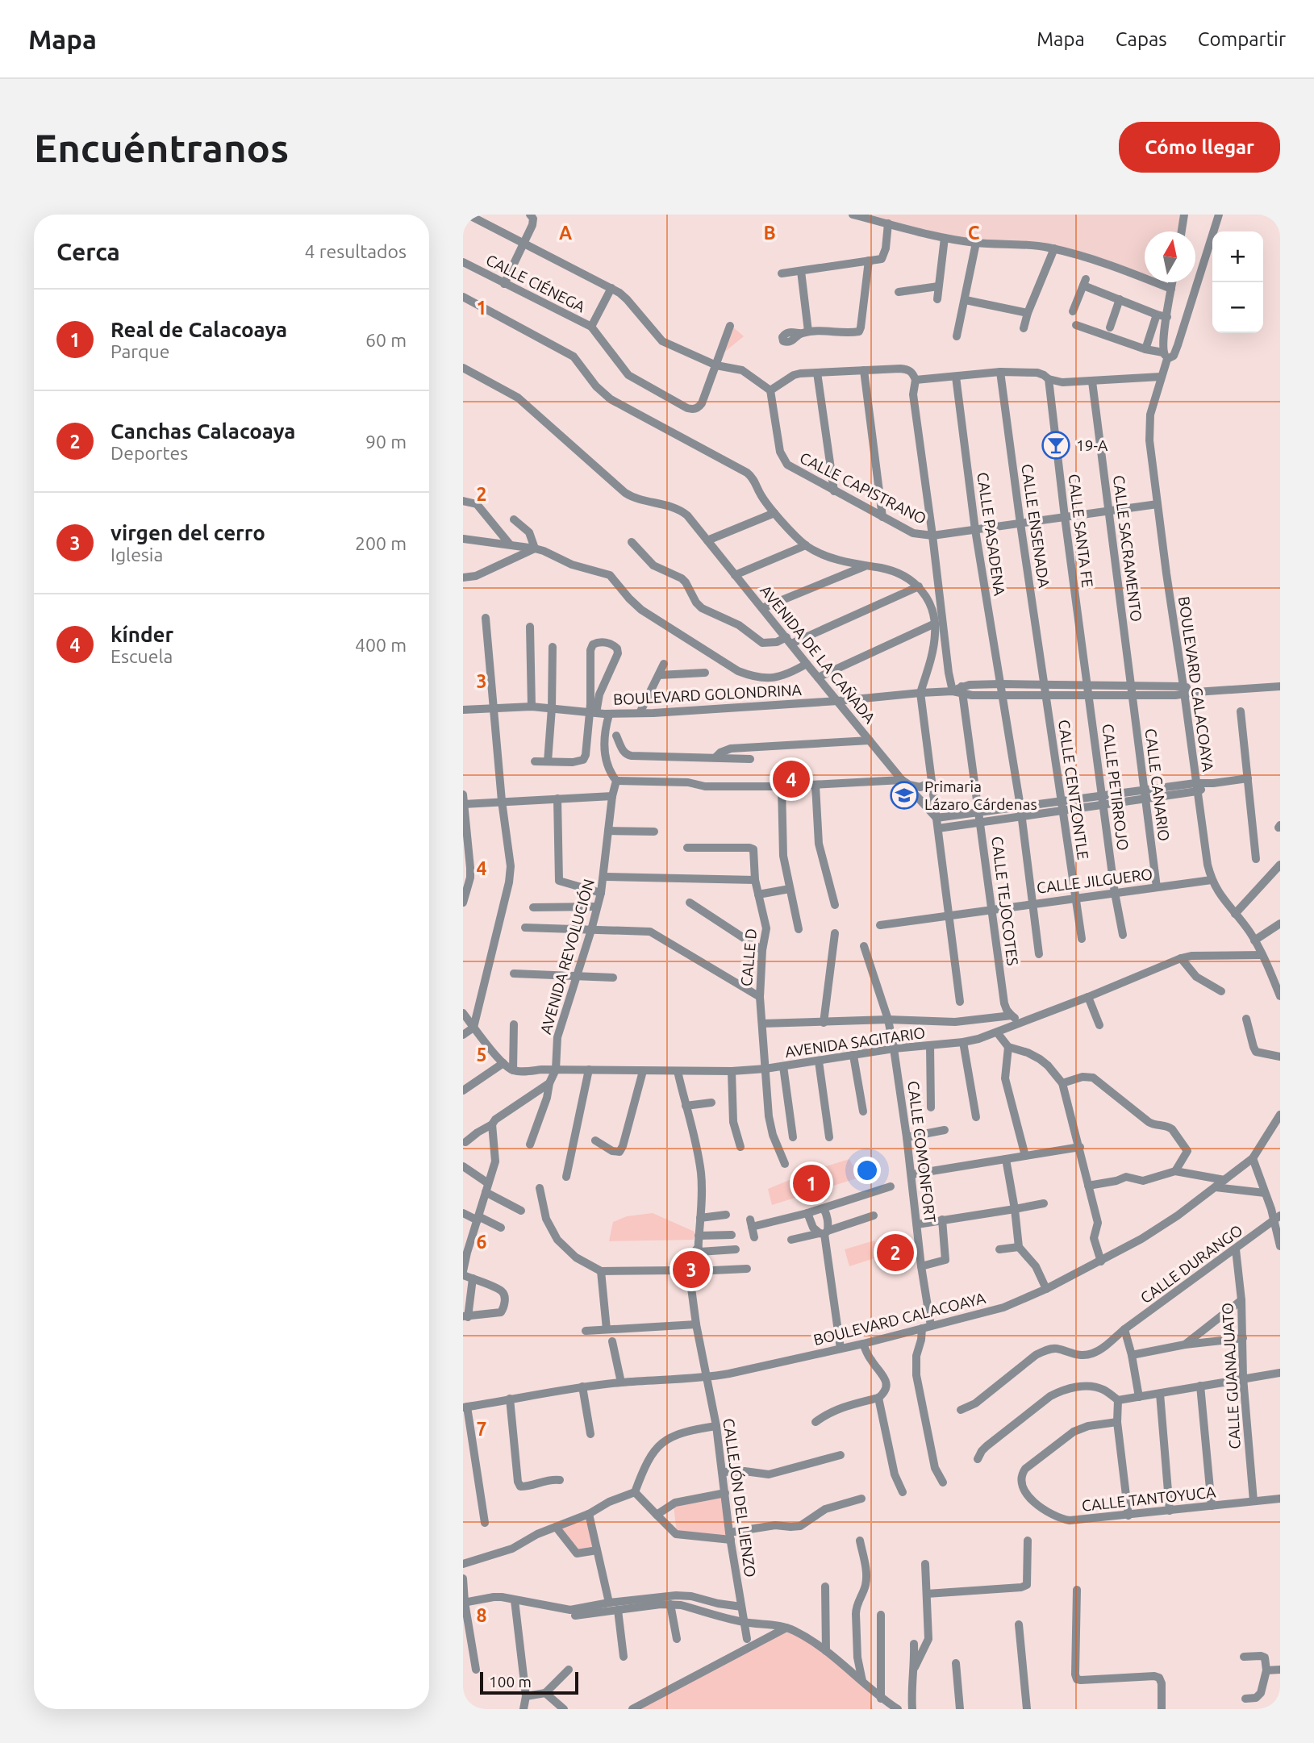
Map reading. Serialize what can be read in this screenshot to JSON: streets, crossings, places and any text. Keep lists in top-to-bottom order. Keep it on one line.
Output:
{"streets":{"street":["CALLE CIÉNEGA","CALLE CAPISTRANO","CALLE ENSENADA","CALLE SANTA FE","CALLE PASADENA","CALLE SACRAMENTO","AVENIDA DE LA CAÑADA","BOULEVARD CALACOAYA","BOULEVARD GOLONDRINA","CALLE CANARIO","CALLE PETIRROJO","CALLE CENTZONTLE","CALLE JILGUERO","CALLE TEJOCOTES","AVENIDA REVOLUCIÓN","CALLE D","AVENIDA SAGITARIO","CALLE COMONFORT","CALLE DURANGO","CALLE GUANAJUATO","CALLEJÓN DEL LIENZO","CALLE TANTOYUCA"]},"crossings":[["CALLE CAPISTRANO","CALLE ENSENADA"],["CALLE CAPISTRANO","CALLE SANTA FE"],["CALLE CAPISTRANO","CALLE PASADENA"],["CALLE CAPISTRANO","CALLE SACRAMENTO"],["CALLE CAPISTRANO","BOULEVARD CALACOAYA"],["CALLE ENSENADA","BOULEVARD GOLONDRINA"],["CALLE ENSENADA","CALLE CENTZONTLE"],["CALLE SANTA FE","BOULEVARD GOLONDRINA"],["CALLE SANTA FE","CALLE PETIRROJO"],["CALLE PASADENA","BOULEVARD GOLONDRINA"],["CALLE PASADENA","CALLE JILGUERO"],["CALLE SACRAMENTO","BOULEVARD GOLONDRINA"],["CALLE SACRAMENTO","CALLE CANARIO"],["AVENIDA DE LA CAÑADA","BOULEVARD GOLONDRINA"],["BOULEVARD CALACOAYA","BOULEVARD GOLONDRINA"],["BOULEVARD CALACOAYA","CALLE JILGUERO"],["BOULEVARD CALACOAYA","AVENIDA SAGITARIO"],["BOULEVARD CALACOAYA","CALLE COMONFORT"],["BOULEVARD CALACOAYA","CALLEJÓN DEL LIENZO"],["BOULEVARD GOLONDRINA","CALLE CANARIO"],["BOULEVARD GOLONDRINA","CALLE PETIRROJO"],["BOULEVARD GOLONDRINA","CALLE CENTZONTLE"],["BOULEVARD GOLONDRINA","CALLE TEJOCOTES"],["CALLE CANARIO","CALLE JILGUERO"],["CALLE PETIRROJO","CALLE JILGUERO"],["CALLE CENTZONTLE","CALLE JILGUERO"],["CALLE JILGUERO","CALLE TEJOCOTES"],["AVENIDA REVOLUCIÓN","AVENIDA SAGITARIO"],["CALLE D","AVENIDA SAGITARIO"],["AVENIDA SAGITARIO","CALLE COMONFORT"],["CALLE DURANGO","CALLE GUANAJUATO"],["CALLE GUANAJUATO","CALLE TANTOYUCA"]],"places":{"bar":["19-A"],"school or university":["Primaria Lázaro Cárdenas"]},"scale_bar":"100 m","north":"top","page":{"header":"Mapa","nav":["Mapa","Capas","Compartir"],"buttons":"Cómo llegar","title":"Encuéntranos","heading":["Cerca","4 resultados"],"map_buttons":["+","−"],"list":[{"mark":"1","name":"Real de Calacoaya","note":"Parque","value":"60 m"},{"mark":"2","name":"Canchas Calacoaya","note":"Deportes","value":"90 m"},{"mark":"3","name":"virgen del cerro","note":"Iglesia","value":"200 m"},{"mark":"4","name":"kínder","note":"Escuela","value":"400 m"}],"pins":["4","1","2","3"],"scale":"100 m"},"grid":{"columns":["A","B","C"],"rows":["1","2","3","4","5","6","7","8"]}}
